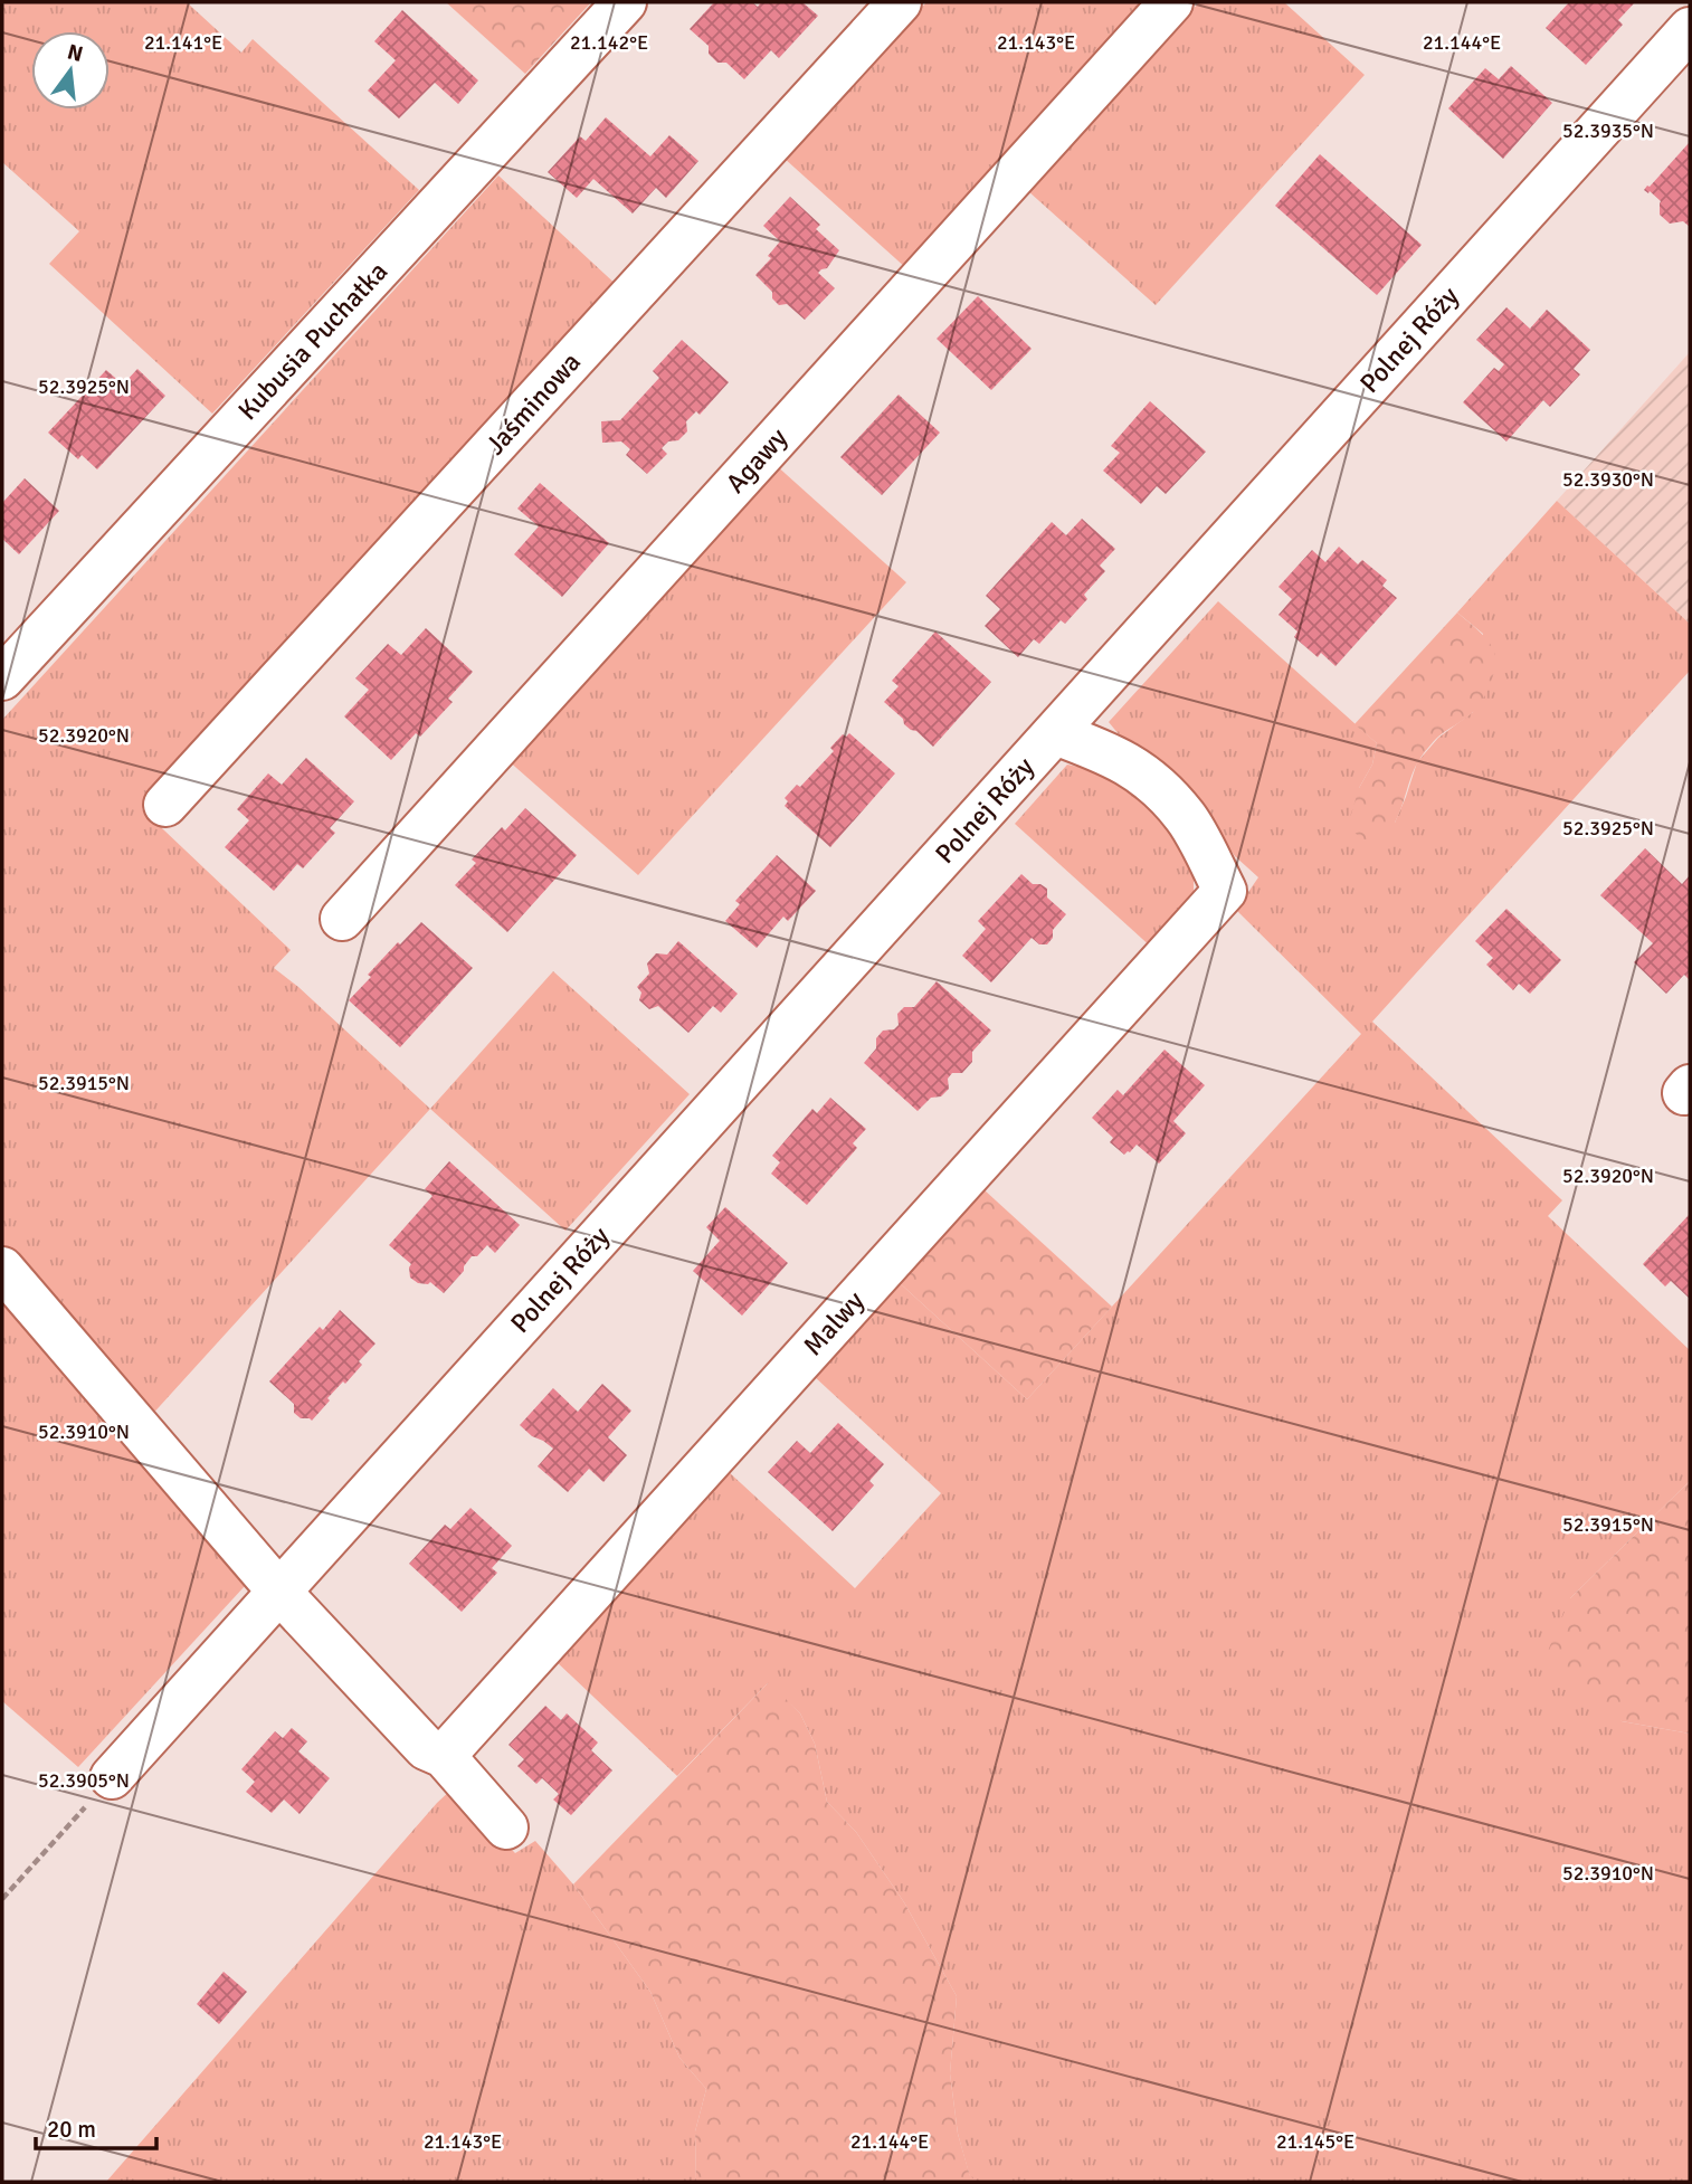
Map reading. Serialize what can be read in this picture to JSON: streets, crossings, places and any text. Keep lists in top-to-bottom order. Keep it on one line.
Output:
{"streets":{"street":["Polnej Róży","Kubusia Puchatka","Jaśminowa","Agawy","Malwy"]},"crossings":[["Polnej Róży","Malwy"]],"scale_bar":"20 m","north":"top","coordinates":["21.141°E","21.142°E","21.143°E","21.144°E","52.3935°N","52.3925°N","52.3930°N","52.3920°N","52.3915°N","52.3910°N","52.3905°N","21.145°E"]}
